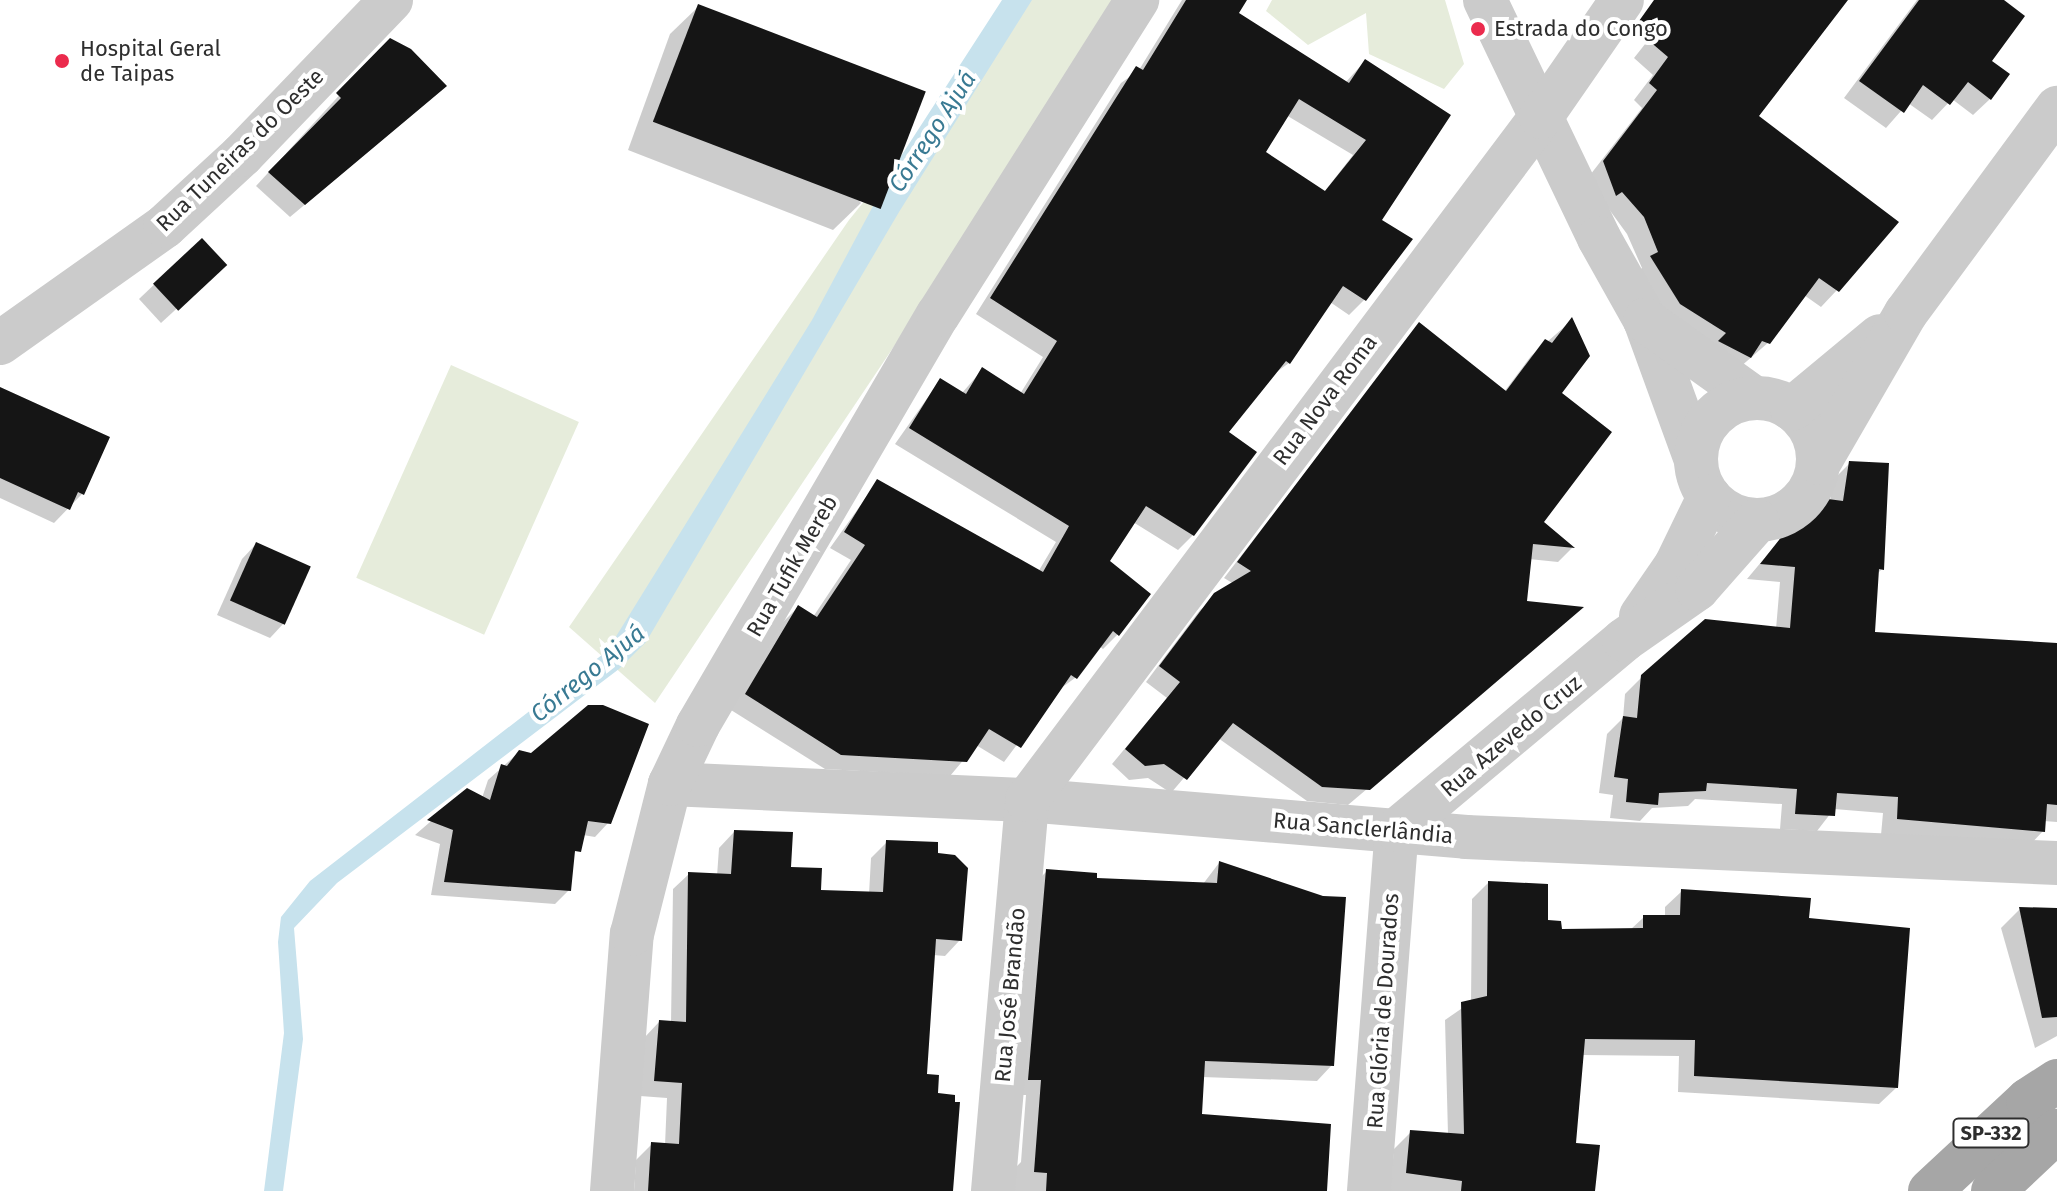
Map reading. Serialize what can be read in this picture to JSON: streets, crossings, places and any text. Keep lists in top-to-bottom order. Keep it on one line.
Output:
{"streets":{"main road":["SP-332"],"street":["Rua Tuneiras do Oeste","Rua Nova Roma","Rua Tufik Mereb","Rua Azevedo Cruz","Rua Sanclerlândia","Rua José Brandão","Rua Glória de Dourados"]},"crossings":[["Rua Nova Roma","Rua Sanclerlândia"],["Rua Nova Roma","Rua José Brandão"],["Rua Tufik Mereb","Rua Sanclerlândia"],["Rua Azevedo Cruz","Rua Sanclerlândia"],["Rua Azevedo Cruz","Rua Glória de Dourados"],["Rua Sanclerlândia","Rua José Brandão"],["Rua Sanclerlândia","Rua Glória de Dourados"]],"water":["Córrego Ajuá"],"places":["Estrada do Congo","Hospital Geral de Taipas"]}
